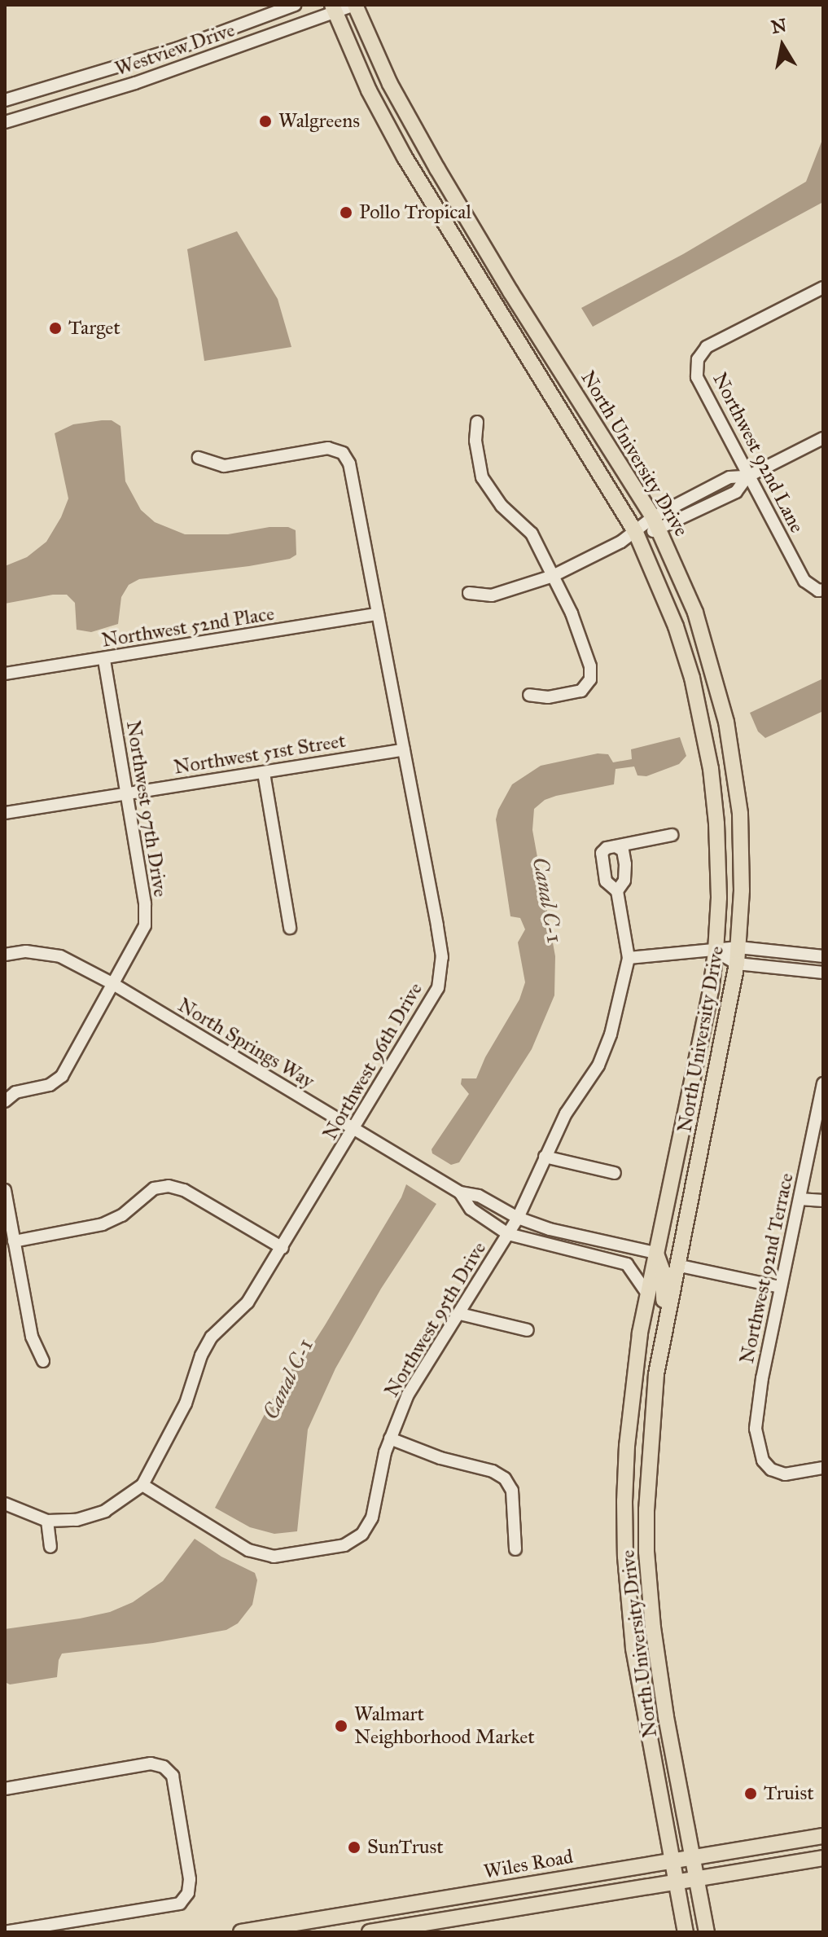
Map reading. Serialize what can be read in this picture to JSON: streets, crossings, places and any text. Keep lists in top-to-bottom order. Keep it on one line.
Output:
{"streets":{"main road":["North University Drive","Wiles Road"],"street":["Westview Drive","Northwest 92nd Lane","Northwest 52nd Place","Northwest 51st Street","Northwest 97th Drive","North Springs Way","Northwest 96th Drive","Northwest 92nd Terrace","Northwest 95th Drive"]},"crossings":[["Westview Drive","North University Drive"],["North University Drive","North Springs Way"],["North University Drive","Wiles Road"],["Northwest 52nd Place","Northwest 97th Drive"],["Northwest 52nd Place","Northwest 96th Drive"],["Northwest 51st Street","Northwest 97th Drive"],["Northwest 51st Street","Northwest 96th Drive"],["Northwest 97th Drive","North Springs Way"],["North Springs Way","Northwest 96th Drive"],["North Springs Way","Northwest 95th Drive"],["Northwest 96th Drive","Northwest 95th Drive"]],"water":["Canal C-1"],"places":["Walgreens","Pollo Tropical","Target","Walmart Neighborhood Market","Truist","SunTrust"],"north":"top"}
